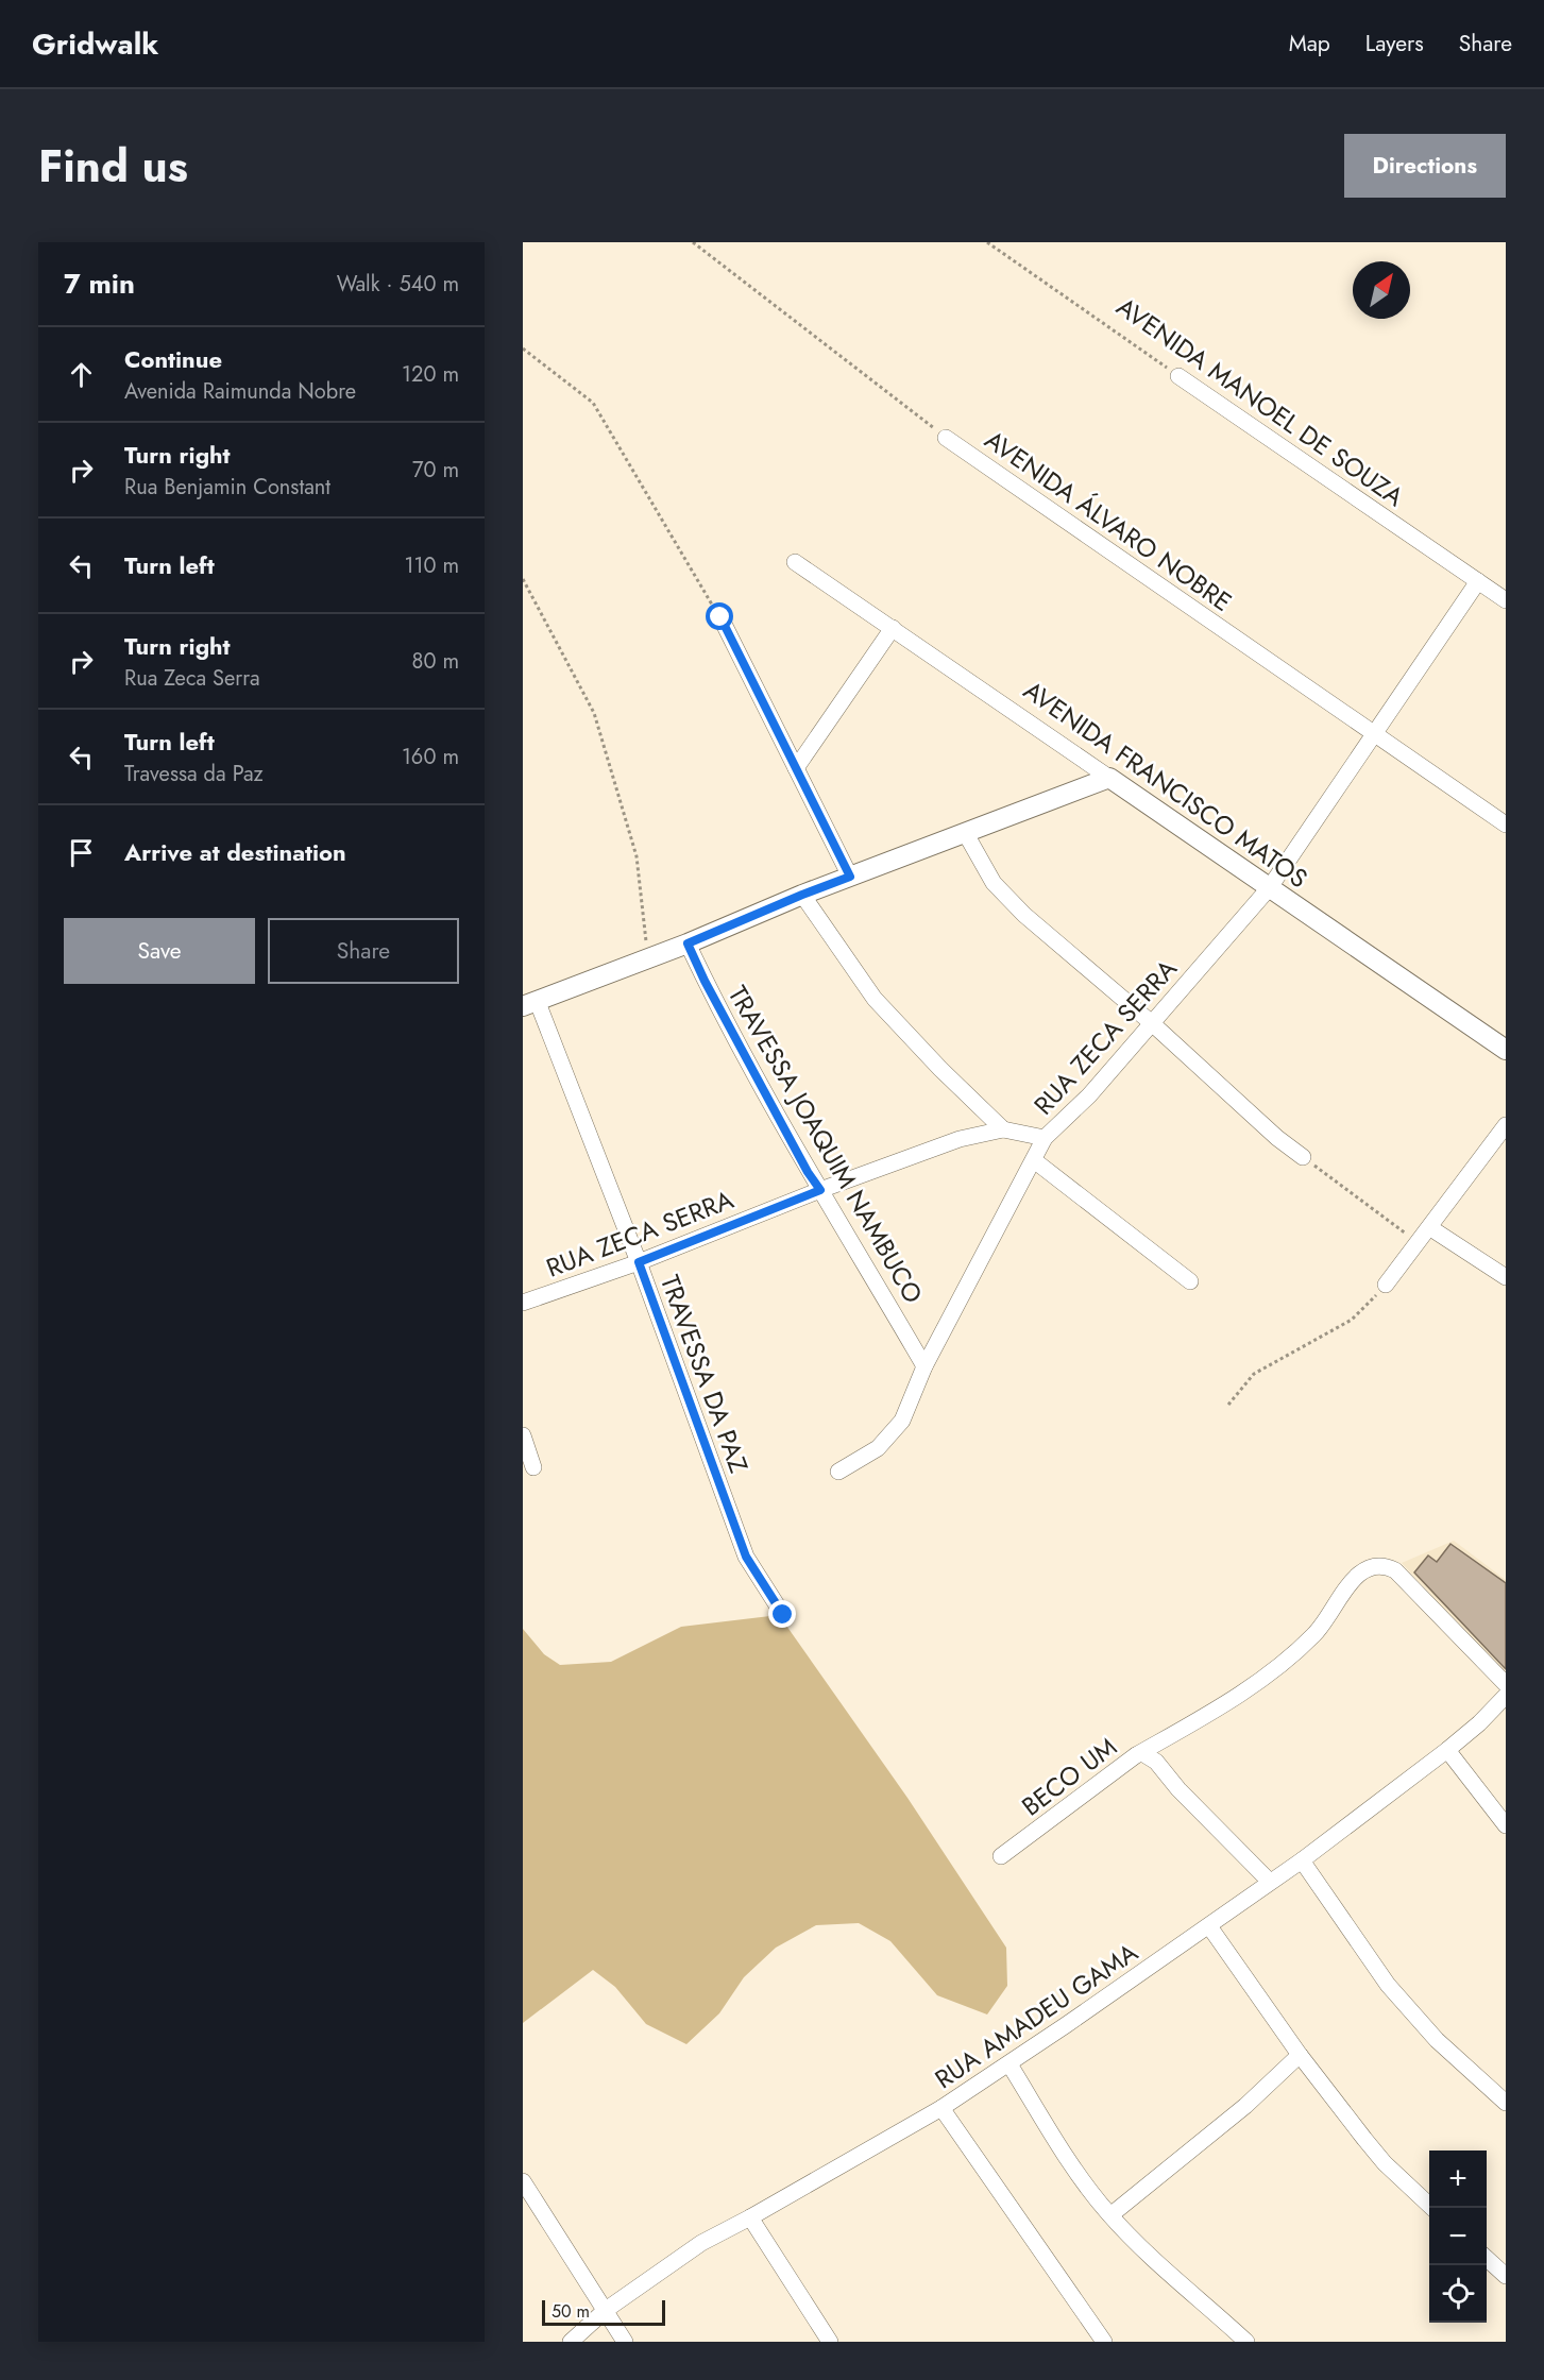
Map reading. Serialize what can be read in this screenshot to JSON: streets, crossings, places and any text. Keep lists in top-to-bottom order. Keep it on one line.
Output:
{"streets":{"street":["AVENIDA MANOEL DE SOUZA","AVENIDA ÁLVARO NOBRE","AVENIDA FRANCISCO MATOS","RUA ZECA SERRA","TRAVESSA JOAQUIM NAMBUCO","TRAVESSA DA PAZ","BECO UM","RUA AMADEU GAMA"]},"crossings":[["AVENIDA MANOEL DE SOUZA","RUA ZECA SERRA"],["AVENIDA ÁLVARO NOBRE","RUA ZECA SERRA"],["AVENIDA FRANCISCO MATOS","RUA ZECA SERRA"],["RUA ZECA SERRA","TRAVESSA JOAQUIM NAMBUCO"],["RUA ZECA SERRA","TRAVESSA DA PAZ"],["BECO UM","RUA AMADEU GAMA"]],"scale_bar":"50 m","north":"top right","page":{"header":"Gridwalk","nav":["Map","Layers","Share"],"title":"Find us","buttons":["Directions",["Save","Share"]],"heading":["7 min","Walk · 540 m"],"list":[["Continue","Avenida Raimunda Nobre","120 m"],["Turn right","Rua Benjamin Constant","70 m"],["Turn left","110 m"],["Turn right","Rua Zeca Serra","80 m"],["Turn left","Travessa da Paz","160 m"],"Arrive at destination"],"map_buttons":["+","−"],"scale":"50 m"}}
